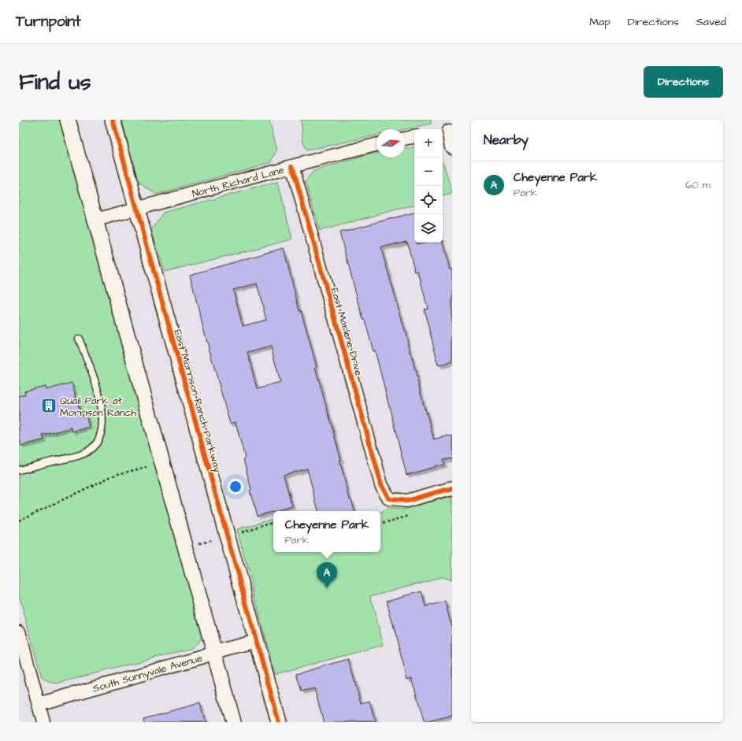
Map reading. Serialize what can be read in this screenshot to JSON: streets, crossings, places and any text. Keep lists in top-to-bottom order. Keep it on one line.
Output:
{"streets":{"street":["North Richard Lane","East Marlene Drive","East Morrison Ranch Parkway","South Sunnyvale Avenue"]},"crossings":[["North Richard Lane","East Marlene Drive"],["North Richard Lane","East Morrison Ranch Parkway"],["East Morrison Ranch Parkway","South Sunnyvale Avenue"]],"places":{"building":["Quail Park at Morrison Ranch"]},"north":"right","page":{"header":"Turnpoint","nav":["Map","Directions","Saved"],"buttons":"Directions","title":"Find us","heading":"Nearby","map_buttons":["+","−"],"list":[{"mark":"A","name":"Cheyenne Park","note":"Park","value":"60 m"}],"popup":["Cheyenne Park","Park"],"pins":"A"}}
